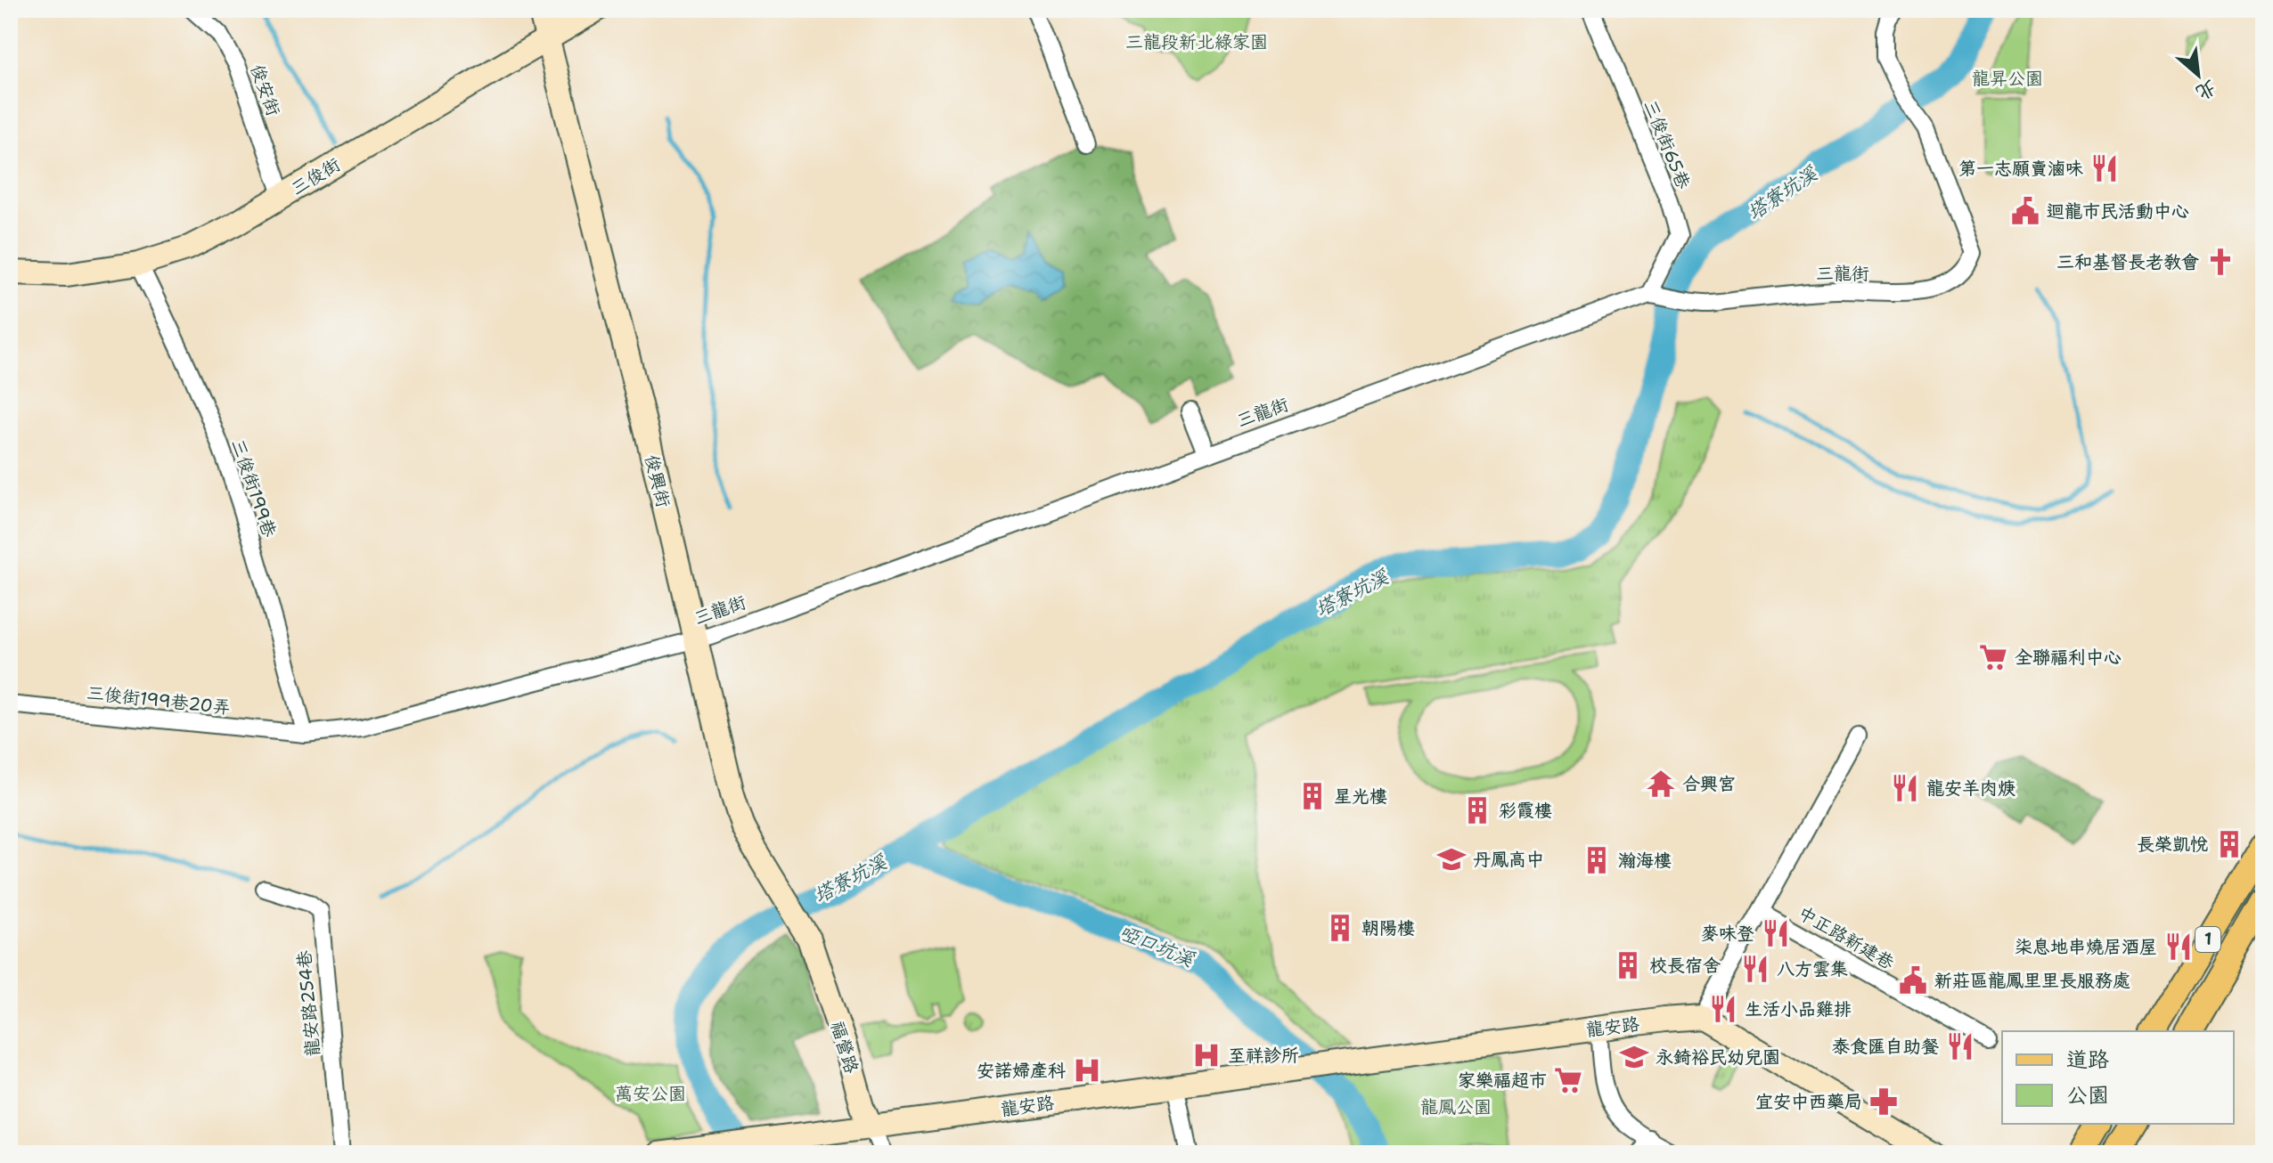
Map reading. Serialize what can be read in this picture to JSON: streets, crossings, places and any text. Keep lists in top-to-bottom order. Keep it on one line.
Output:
{"streets":{"main road":["1"],"street":["俊安街","三俊街65巷","三俊街","三龍街","俊興街","三俊街199巷","三俊街199巷20弄","中正路新建巷","龍安路254巷","龍安路","福營路"]},"crossings":[["俊安街","三俊街"],["三俊街65巷","三龍街"],["三俊街","俊興街"],["三俊街","三俊街199巷"],["三龍街","俊興街"],["三龍街","三俊街199巷"],["三龍街","三俊街199巷20弄"],["俊興街","福營路"],["三俊街199巷","三俊街199巷20弄"],["龍安路","福營路"]],"water":["塔寮坑溪","啞口坑溪"],"parks":["三龍段新北綠家園","龍昇公園","萬安公園","龍鳳公園"],"places":{"restaurant":["第一志願賣滷味","龍安羊肉焿","麥味登","柒息地串燒居酒屋","八方雲集","生活小品雞排","泰食匯自助餐"],"public building":["迴龍市民活動中心","新莊區龍鳳里里長服務處"],"church":["三和基督長老教會"],"supermarket":["全聯福利中心","家樂福超市"],"temple":["合興宮"],"building":["星光樓","彩霞樓","長榮凱悅","瀚海樓","朝陽樓","校長宿舍"],"school or university":["丹鳳高中","永錡裕民幼兒園"],"hospital":["至祥診所","安諾婦産科"],"pharmacy":["宜安中西藥局"]},"legend":["道路","公園"],"north":"bottom right"}
